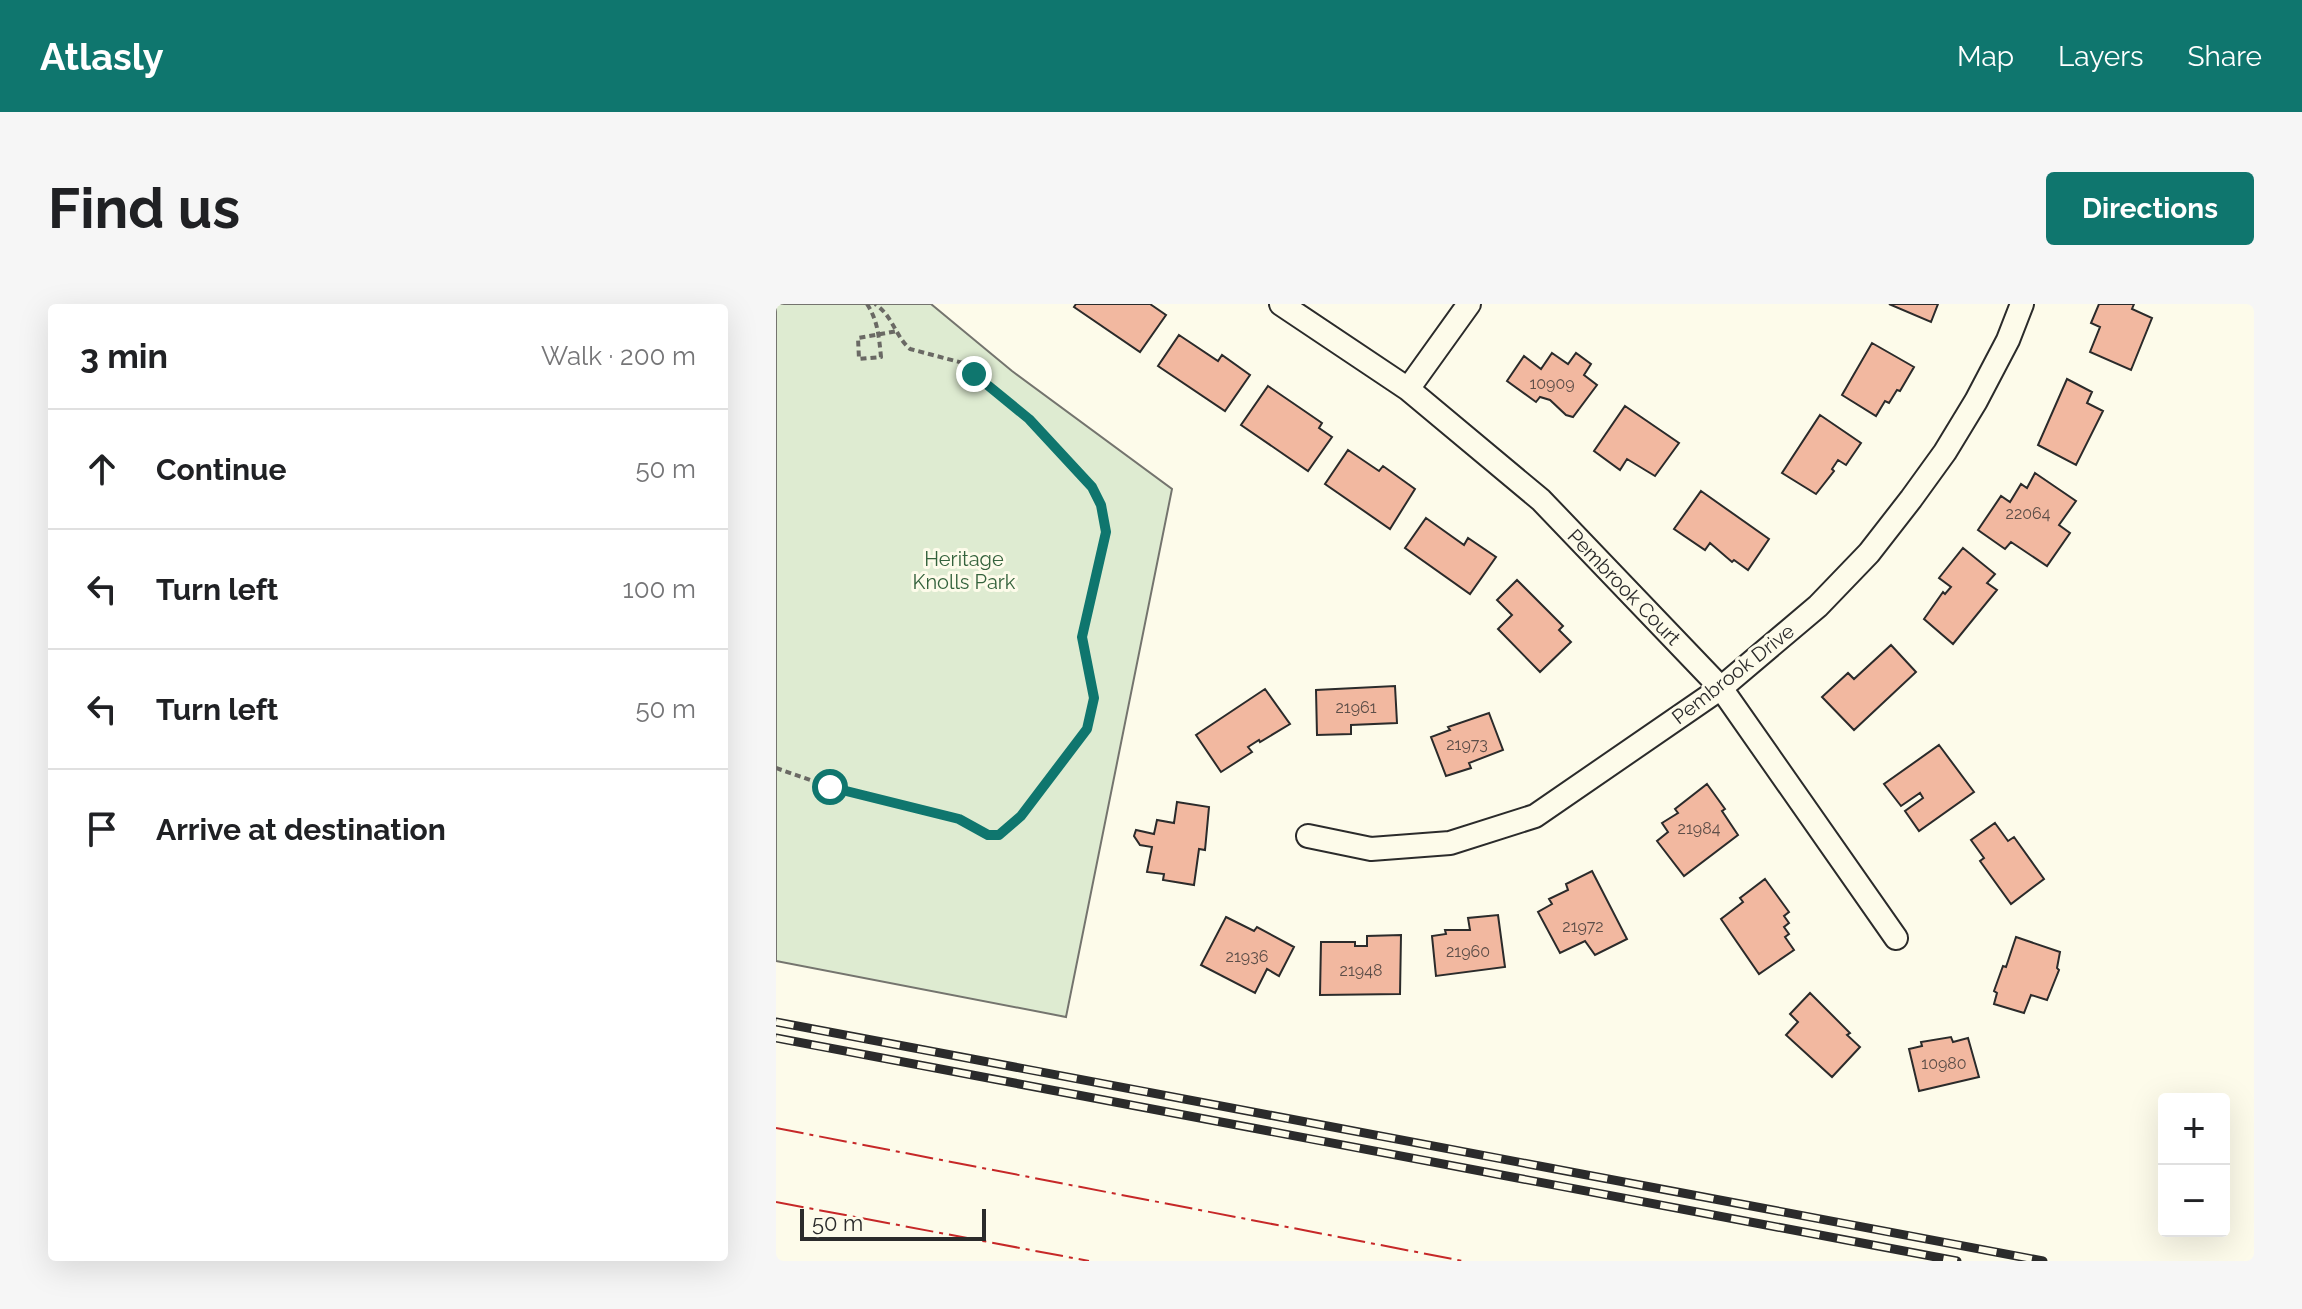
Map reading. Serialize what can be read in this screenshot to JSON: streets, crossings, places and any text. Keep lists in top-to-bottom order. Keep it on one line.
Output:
{"streets":{"street":["Pembrook Court","Pembrook Drive"]},"crossings":[["Pembrook Court","Pembrook Drive"]],"parks":["Heritage Knolls Park"],"house_numbers":["10909","22064","21961","21973","21984","21972","21960","21936","21948","10980"],"scale_bar":"50 m","page":{"header":"Atlasly","nav":["Map","Layers","Share"],"buttons":"Directions","title":"Find us","heading":["3 min","Walk · 200 m"],"list":[["Continue","50 m"],["Turn left","100 m"],["Turn left","50 m"],"Arrive at destination"],"map_buttons":["+","−"],"scale":"50 m"}}
